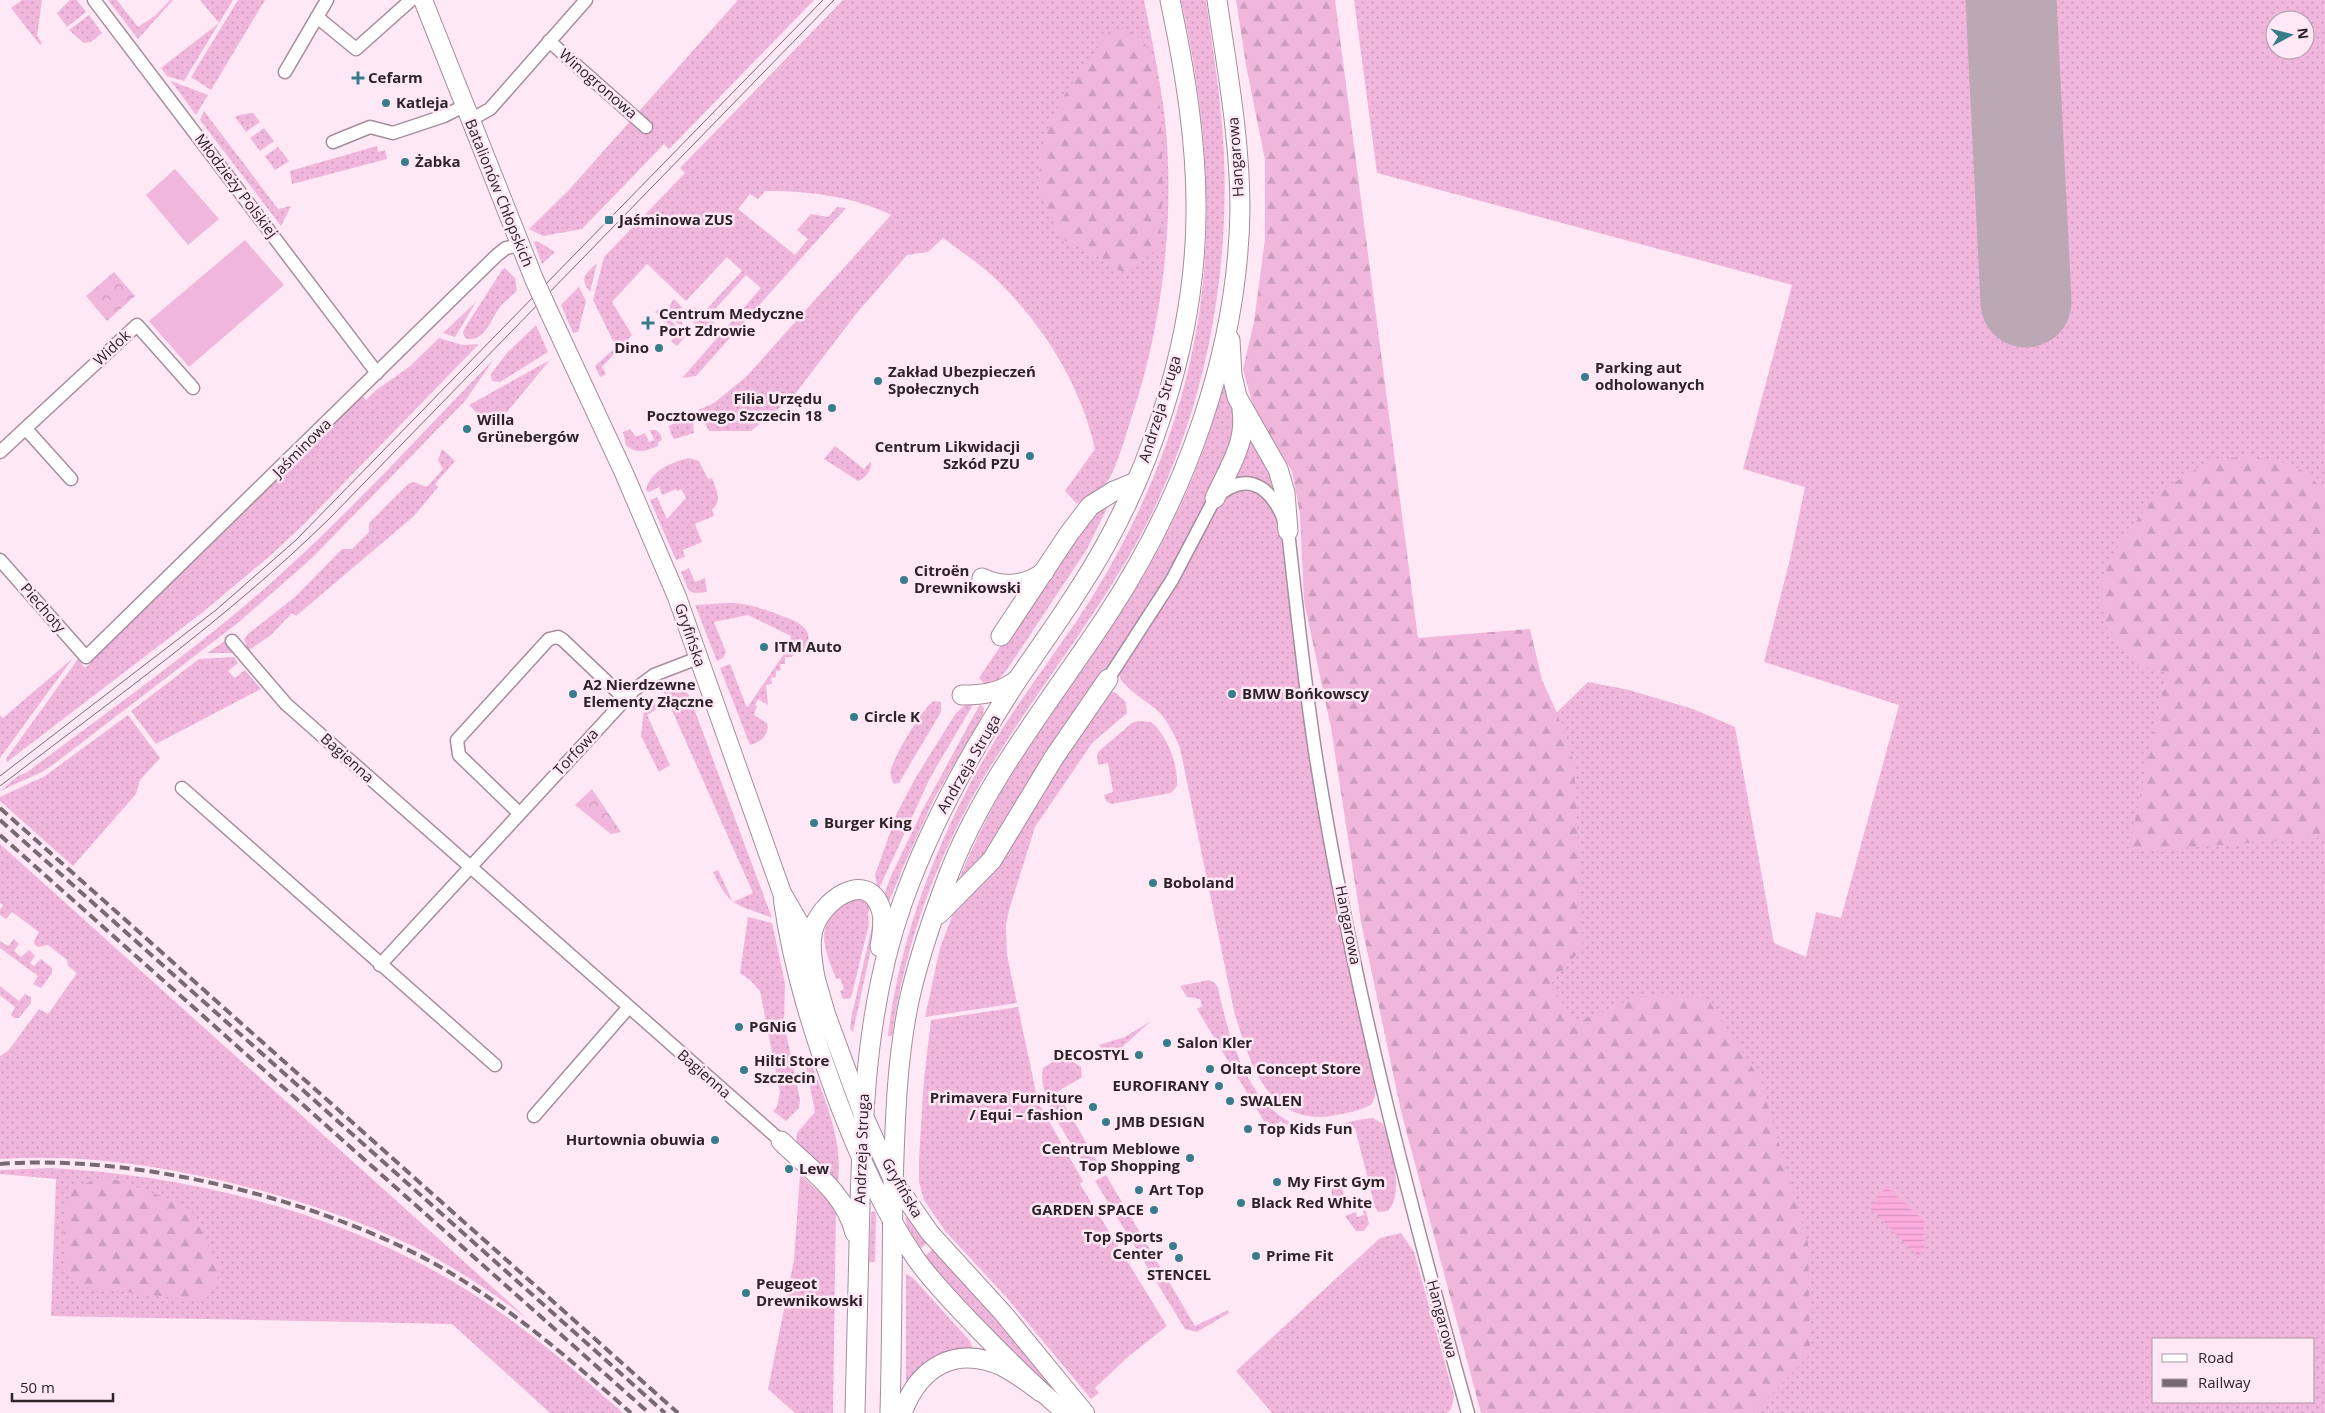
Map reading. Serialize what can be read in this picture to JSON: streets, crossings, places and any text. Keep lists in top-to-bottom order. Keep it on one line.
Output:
{"streets":{"main road":["Hangarowa","Andrzeja Struga"],"street":["Winogronowa","Młodzieży Polskiej","Batalionów Chłopskich","Widok","Jaśminowa","Piechoty","Gryfińska","Torfowa","Bagienna"]},"crossings":[["Winogronowa","Batalionów Chłopskich"],["Młodzieży Polskiej","Jaśminowa"],["Batalionów Chłopskich","Jaśminowa"],["Batalionów Chłopskich","Gryfińska"],["Andrzeja Struga","Gryfińska"],["Jaśminowa","Piechoty"],["Gryfińska","Torfowa"],["Torfowa","Bagienna"]],"places":{"health":["Cefarm","Centrum Medyczne Port Zdrowie"],"other":["Katleja","Żabka","Dino","Parking aut odholowanych","Zakład Ubezpieczeń Społecznych","Filia Urzędu Pocztowego Szczecin 18","Willa Grünebergów","Centrum Likwidacji Szkód PZU","Citroën Drewnikowski","ITM Auto","A2 Nierdzewne Elementy Złączne","BMW Bońkowscy","Circle K","Burger King","Boboland","PGNiG","Salon Kler","DECOSTYL","Olta Concept Store","Hilti Store Szczecin","EUROFIRANY","SWALEN","Primavera Furniture / Equi – fashion","JMB DESIGN","Top Kids Fun","Hurtownia obuwia","Centrum Meblowe Top Shopping","Lew","My First Gym","Art Top","Black Red White","GARDEN SPACE","Top Sports Center","Prime Fit","STENCEL","Peugeot Drewnikowski"],"transit":["Jaśminowa ZUS"]},"legend":["Road","Railway"],"scale_bar":"50 m","north":"right"}
